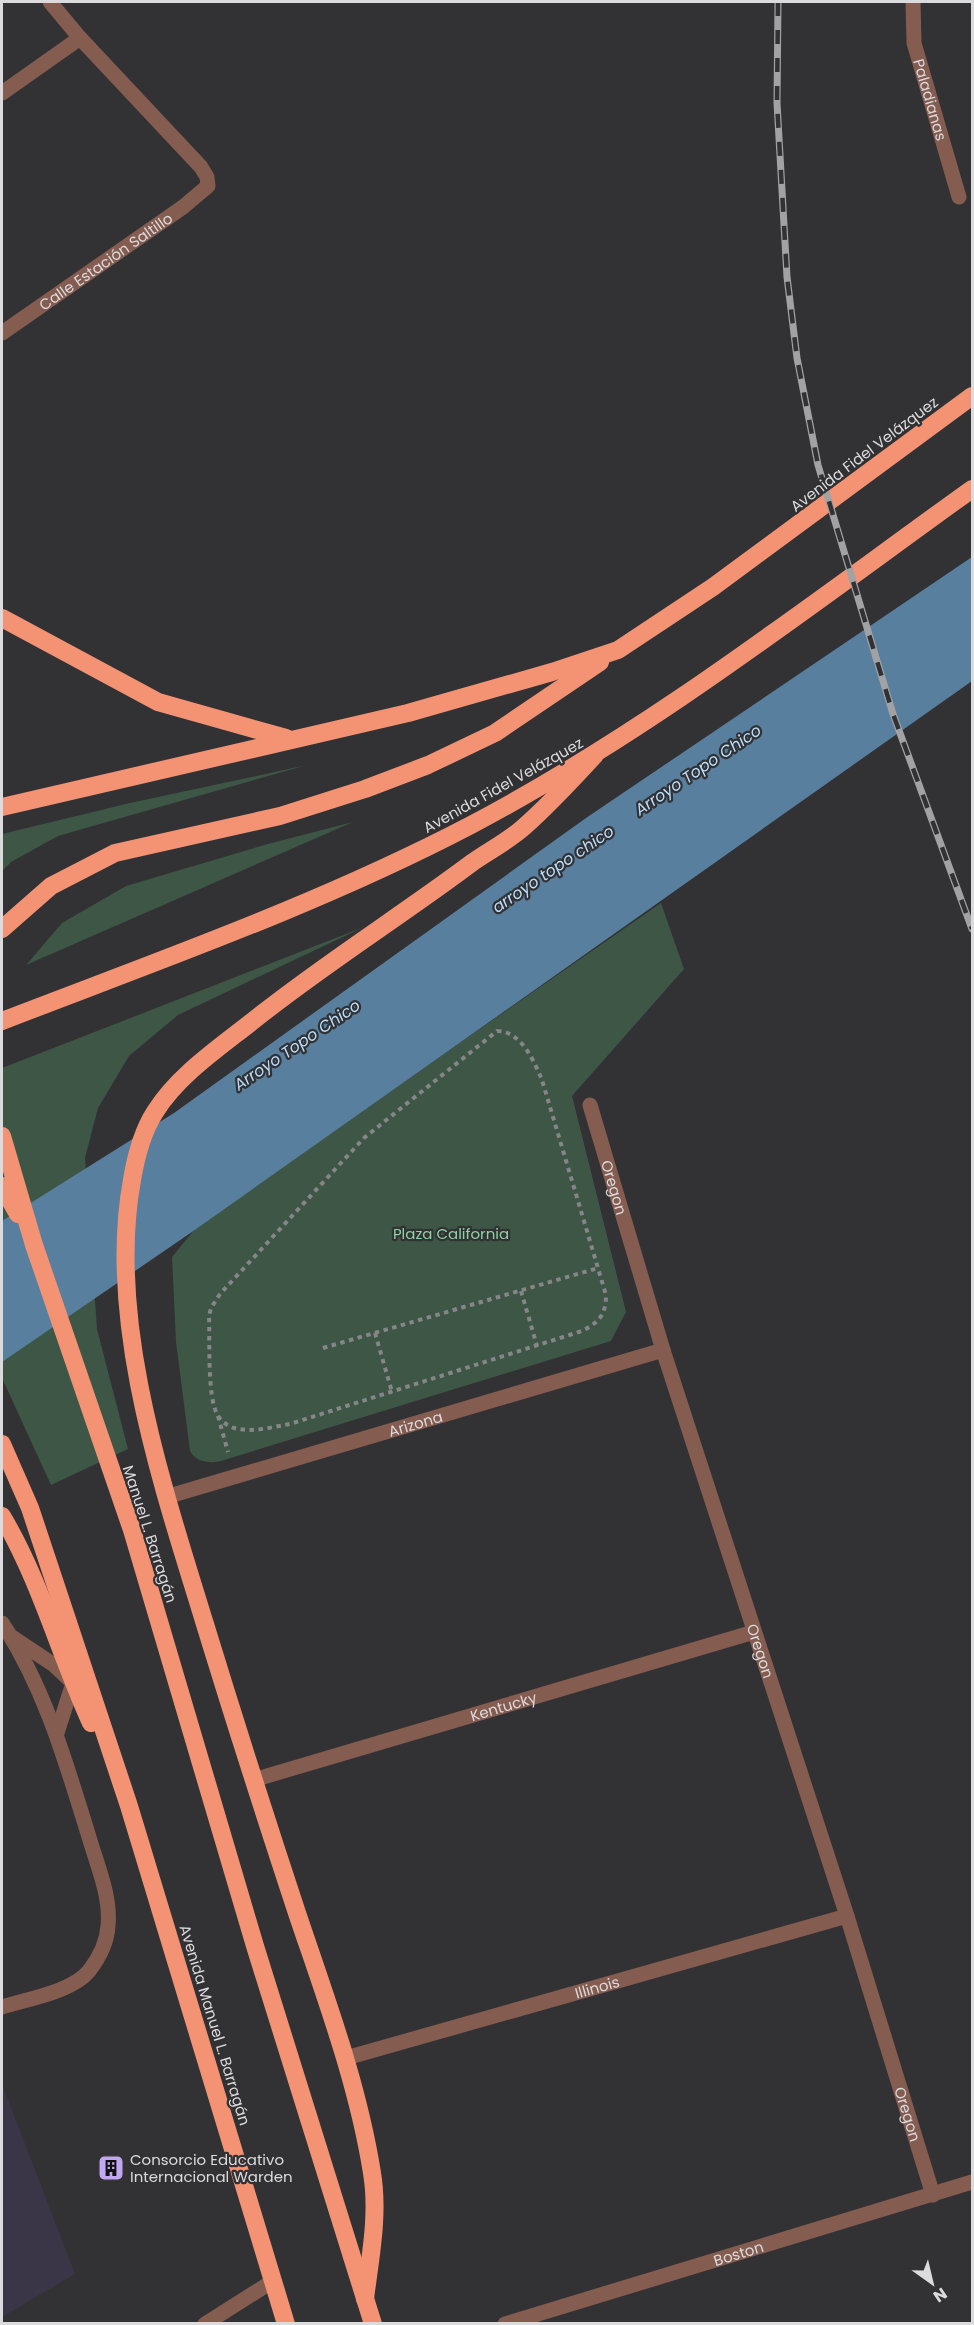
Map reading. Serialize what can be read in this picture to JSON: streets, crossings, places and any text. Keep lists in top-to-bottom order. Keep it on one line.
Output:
{"streets":{"highway":["Avenida Fidel Velázquez","Manuel L. Barragán","Avenida Manuel L. Barragán"],"street":["Paladianas","Calle Estación Saltillo","Oregon","Arizona","Kentucky","Illinois","Boston"]},"crossings":[["Oregon","Arizona"],["Oregon","Kentucky"],["Oregon","Illinois"],["Oregon","Boston"]],"water":["Arroyo Topo Chico","arroyo topo chico"],"parks":["Plaza California"],"places":{"building":["Consorcio Educativo Internacional Warden"]},"north":"bottom right"}
